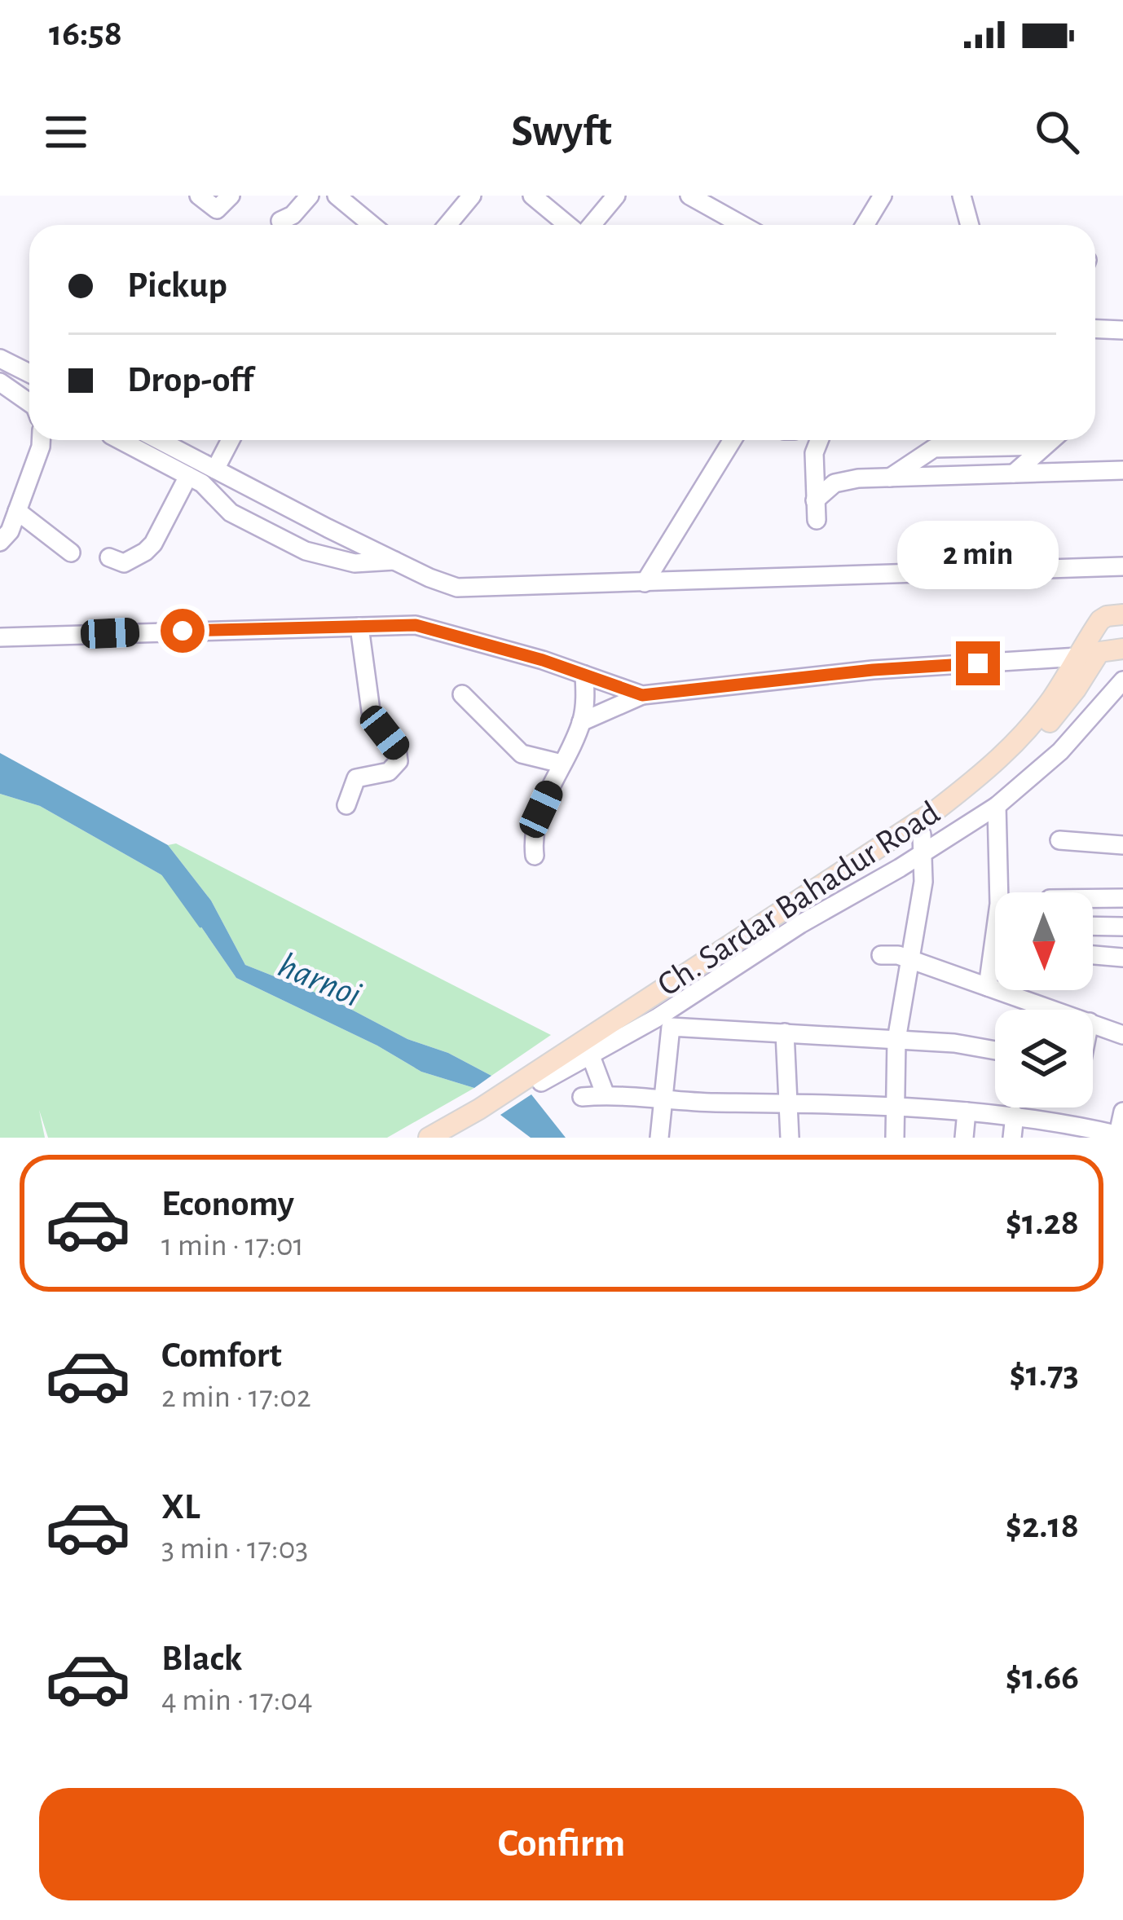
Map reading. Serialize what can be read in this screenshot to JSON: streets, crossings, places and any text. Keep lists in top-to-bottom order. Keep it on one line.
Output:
{"streets":{"main road":["Ch. Sardar Bahadur Road"]},"water":["harnoi"],"north":"bottom","page":{"status":"16:58","header":"Swyft","banner":["Pickup","Drop-off"],"bubble":"2 min","list":[{"name":"Economy","note":"1 min · 17:01","value":"$1.28"},{"name":"Comfort","note":"2 min · 17:02","value":"$1.73"},{"name":"XL","note":"3 min · 17:03","value":"$2.18"},{"name":"Black","note":"4 min · 17:04","value":"$1.66"}],"buttons":"Confirm"}}
